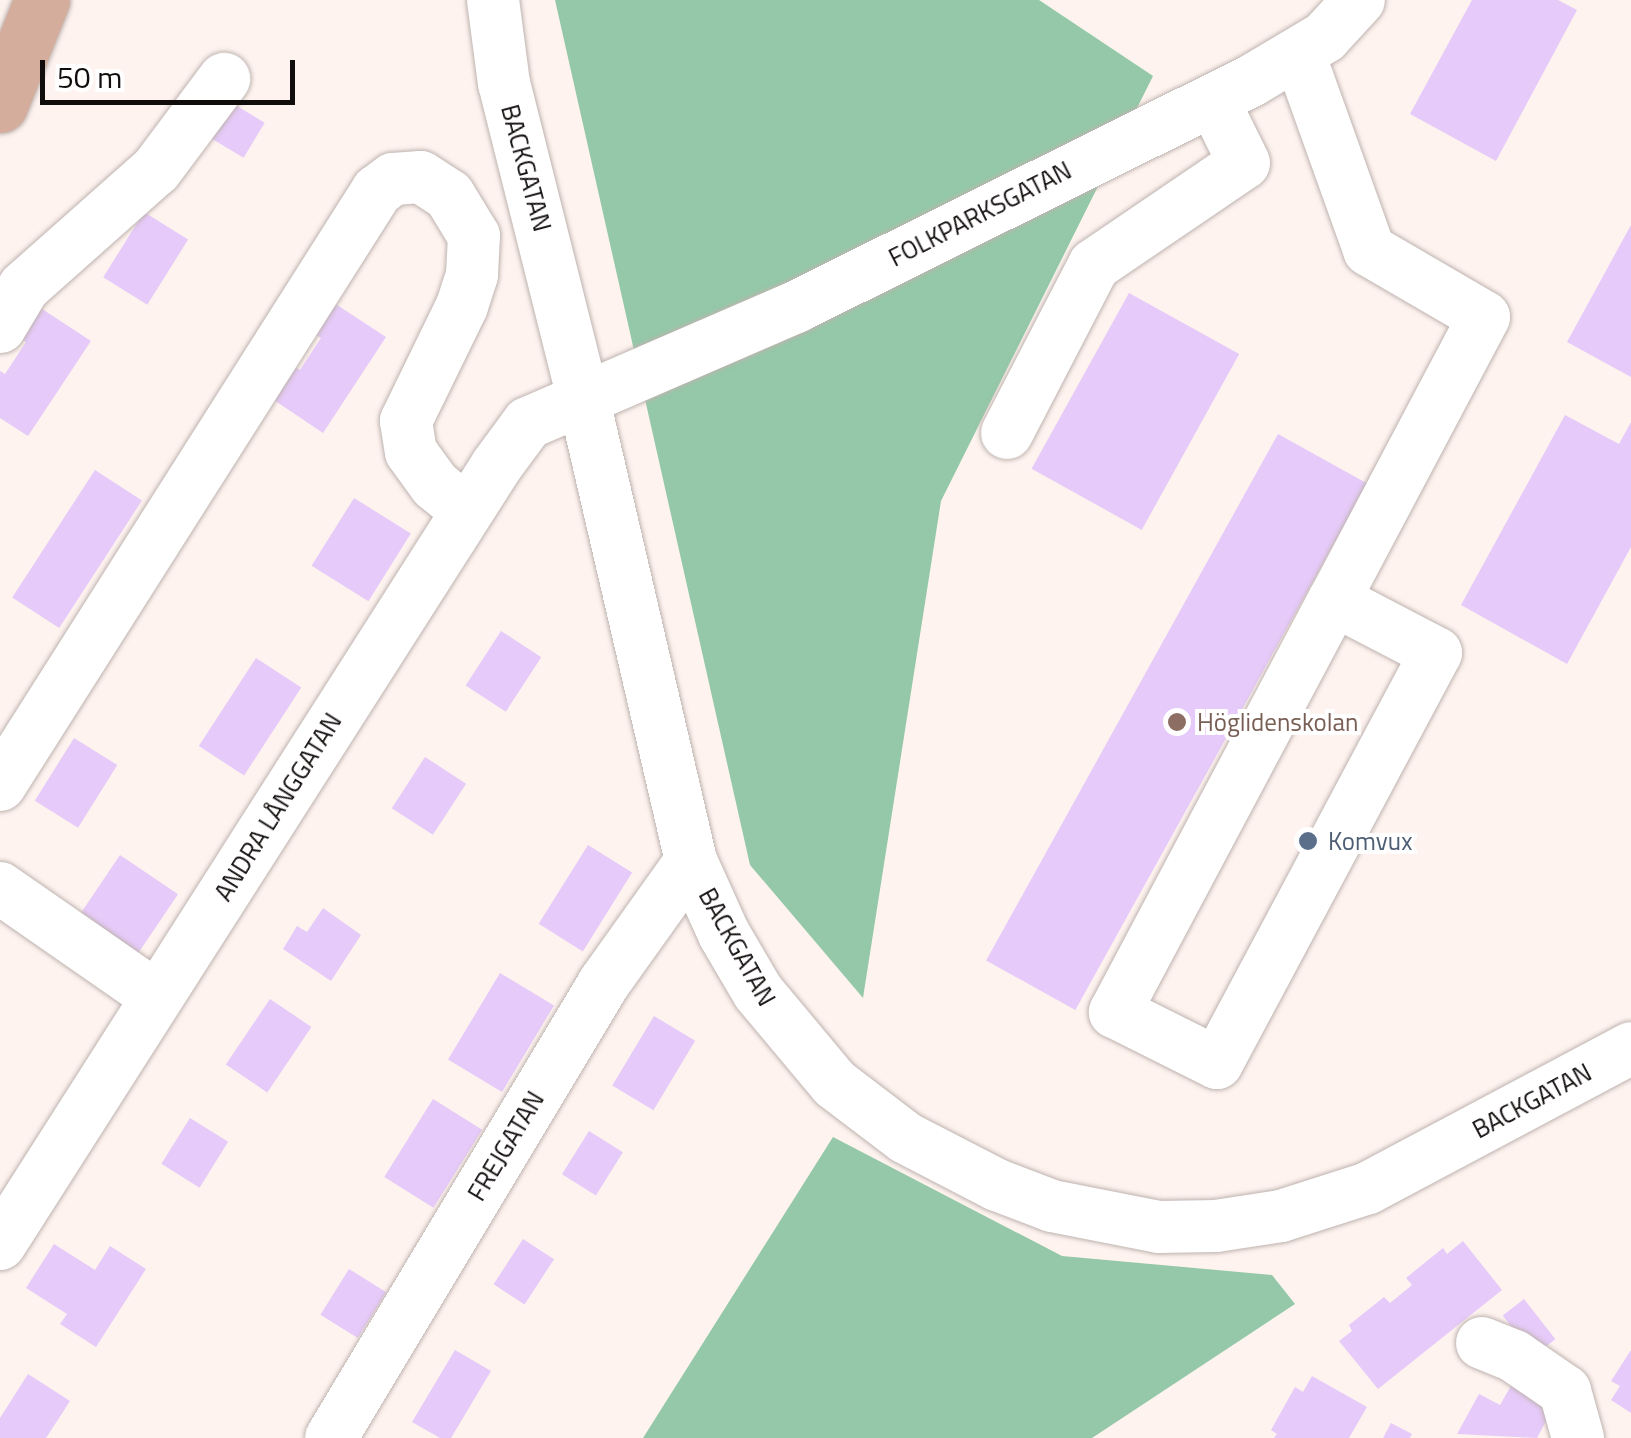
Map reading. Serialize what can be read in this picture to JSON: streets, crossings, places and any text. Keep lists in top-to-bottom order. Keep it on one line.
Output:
{"streets":{"street":["BACKGATAN","FOLKPARKSGATAN","ANDRA LÅNGGATAN","FREJGATAN"]},"crossings":[["BACKGATAN","FOLKPARKSGATAN"],["BACKGATAN","ANDRA LÅNGGATAN"],["BACKGATAN","FREJGATAN"],["FOLKPARKSGATAN","ANDRA LÅNGGATAN"]],"places":["Höglidenskolan","Komvux"],"scale_bar":"50 m"}
